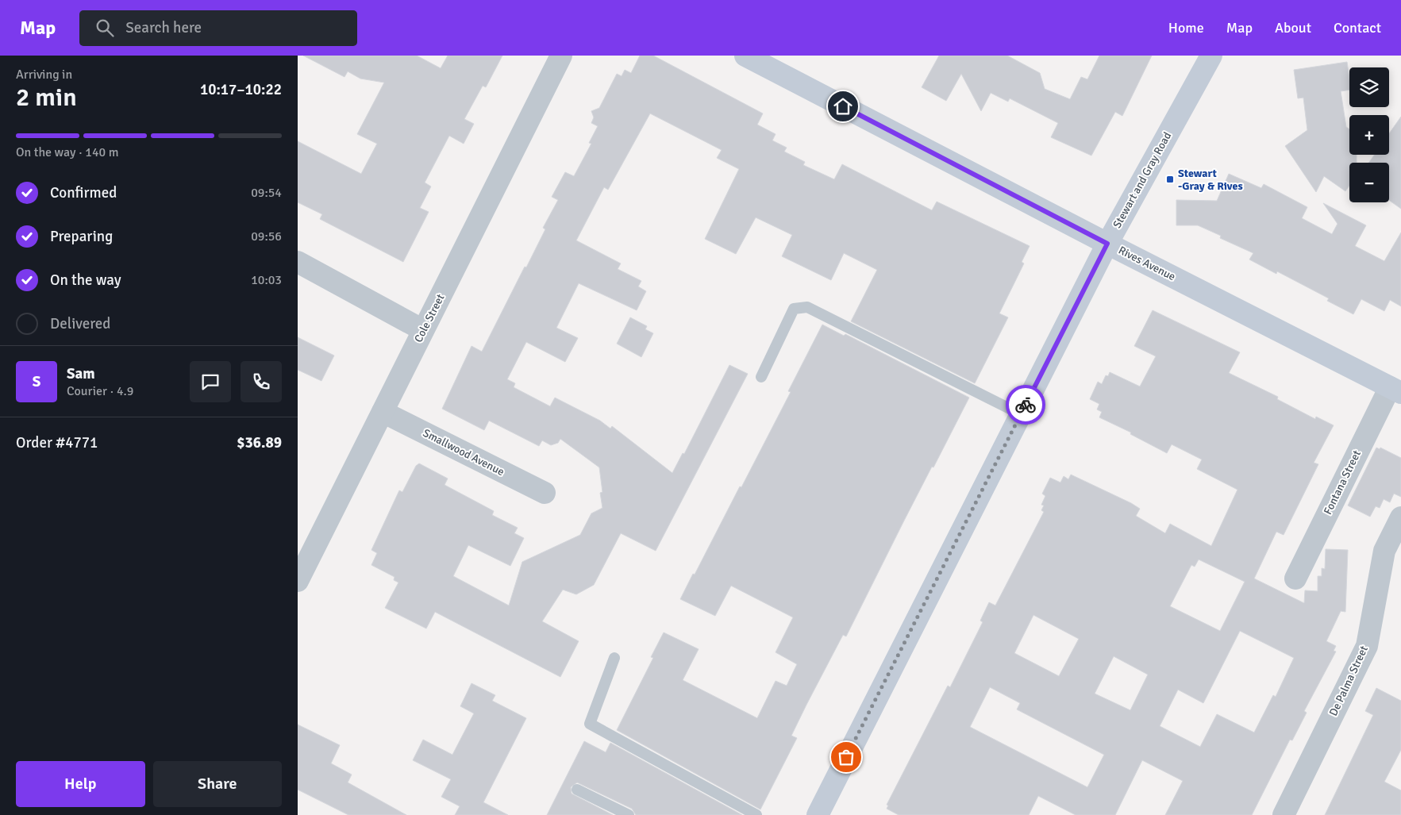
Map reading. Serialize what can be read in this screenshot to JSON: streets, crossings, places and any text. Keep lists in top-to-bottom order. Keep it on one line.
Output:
{"streets":{"main road":["Stewart and Gray Road","Rives Avenue"],"street":["Cole Street","Smallwood Avenue","Fontana Street","De Palma Street"]},"crossings":[["Stewart and Gray Road","Rives Avenue"],["Rives Avenue","Fontana Street"],["Cole Street","Smallwood Avenue"]],"places":{"transit":["Stewart -Gray & Rives"]},"page":{"header":"Map","search":"Search here","nav":["Home","Map","About","Contact"],"heading":["2 min","Arriving in","10:17–10:22"],"panel":["Sam","Courier · 4.9","Order #4771","$36.89"],"map_buttons":["+","−"],"bar":"On the way · 140 m","list":[["Confirmed","09:54"],["Preparing","09:56"],["On the way","10:03"],"Delivered"],"round":"S","buttons":["Help","Share"]}}
